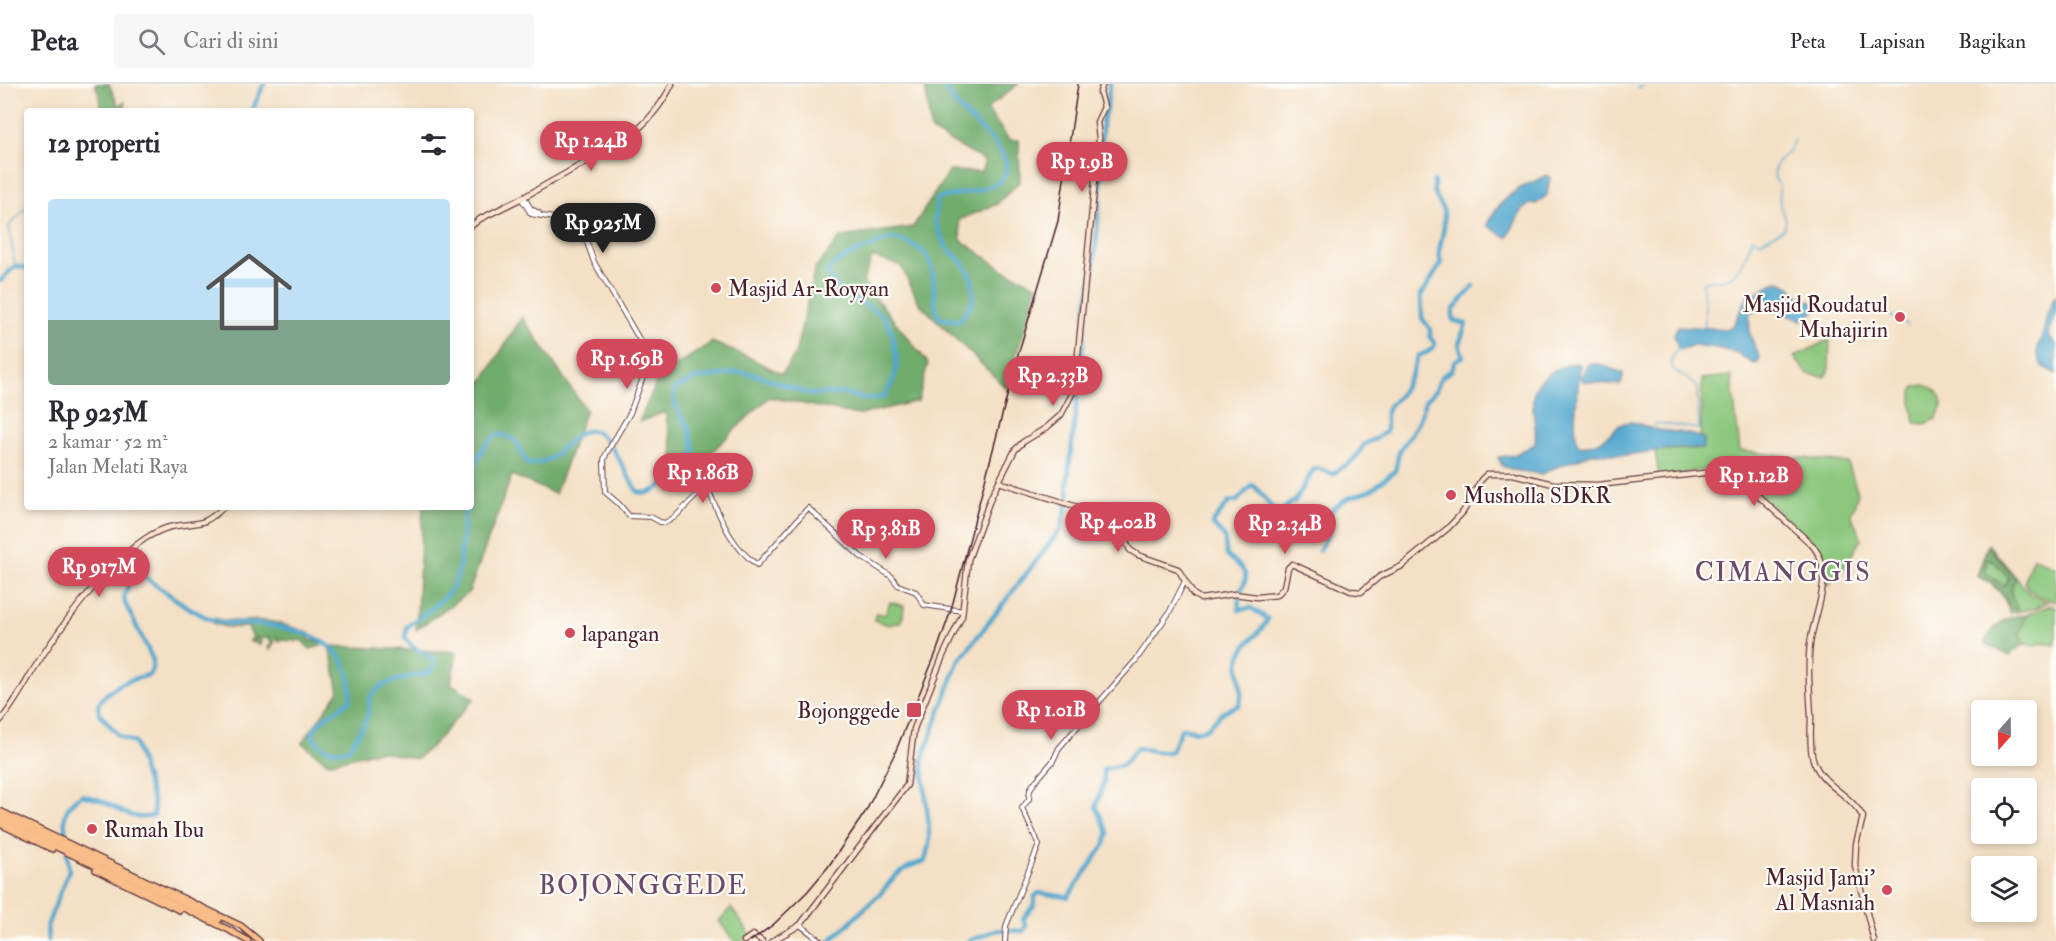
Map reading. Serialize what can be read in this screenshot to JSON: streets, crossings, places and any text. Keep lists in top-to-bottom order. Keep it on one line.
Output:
{"districts":["CIMANGGIS","BOJONGGEDE"],"places":{"other":["Masjid Ar-Royyan","Masjid Roudatul Muhajirin","Musholla SDKR","lapangan","Rumah Ibu","Masjid Jami' Al Masniah"],"transit":["Bojonggede"]},"north":"bottom","page":{"header":"Peta","search":"Cari di sini","nav":["Peta","Lapisan","Bagikan"],"heading":"12 properti","price":["Rp 1.24B","Rp 1.9B","Rp 925M","Rp 1.69B","Rp 2.33B","Rp 1.86B","Rp 1.12B","Rp 4.02B","Rp 2.34B","Rp 3.81B","Rp 917M","Rp 1.01B"],"list":[{"name":"Rp 925M","note":"2 kamar · 52 m² · Jalan Melati Raya"}]}}
